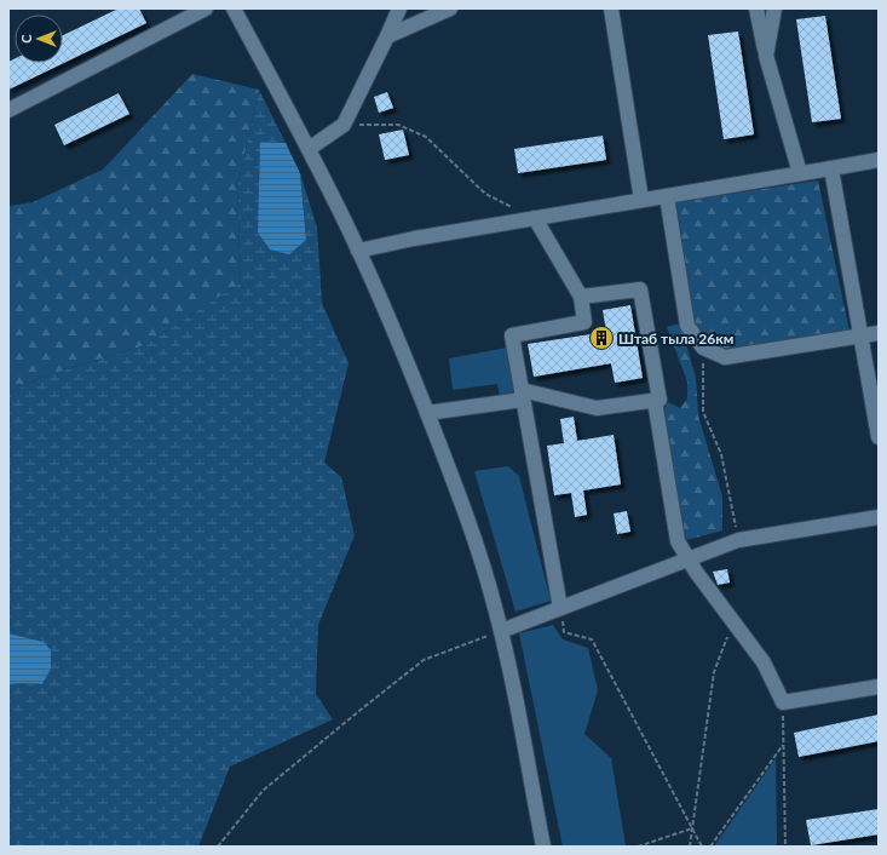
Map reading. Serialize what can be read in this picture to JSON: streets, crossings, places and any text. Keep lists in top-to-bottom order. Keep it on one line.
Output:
{"places":{"building":["Штаб тыла 26км"]},"north":"left"}
